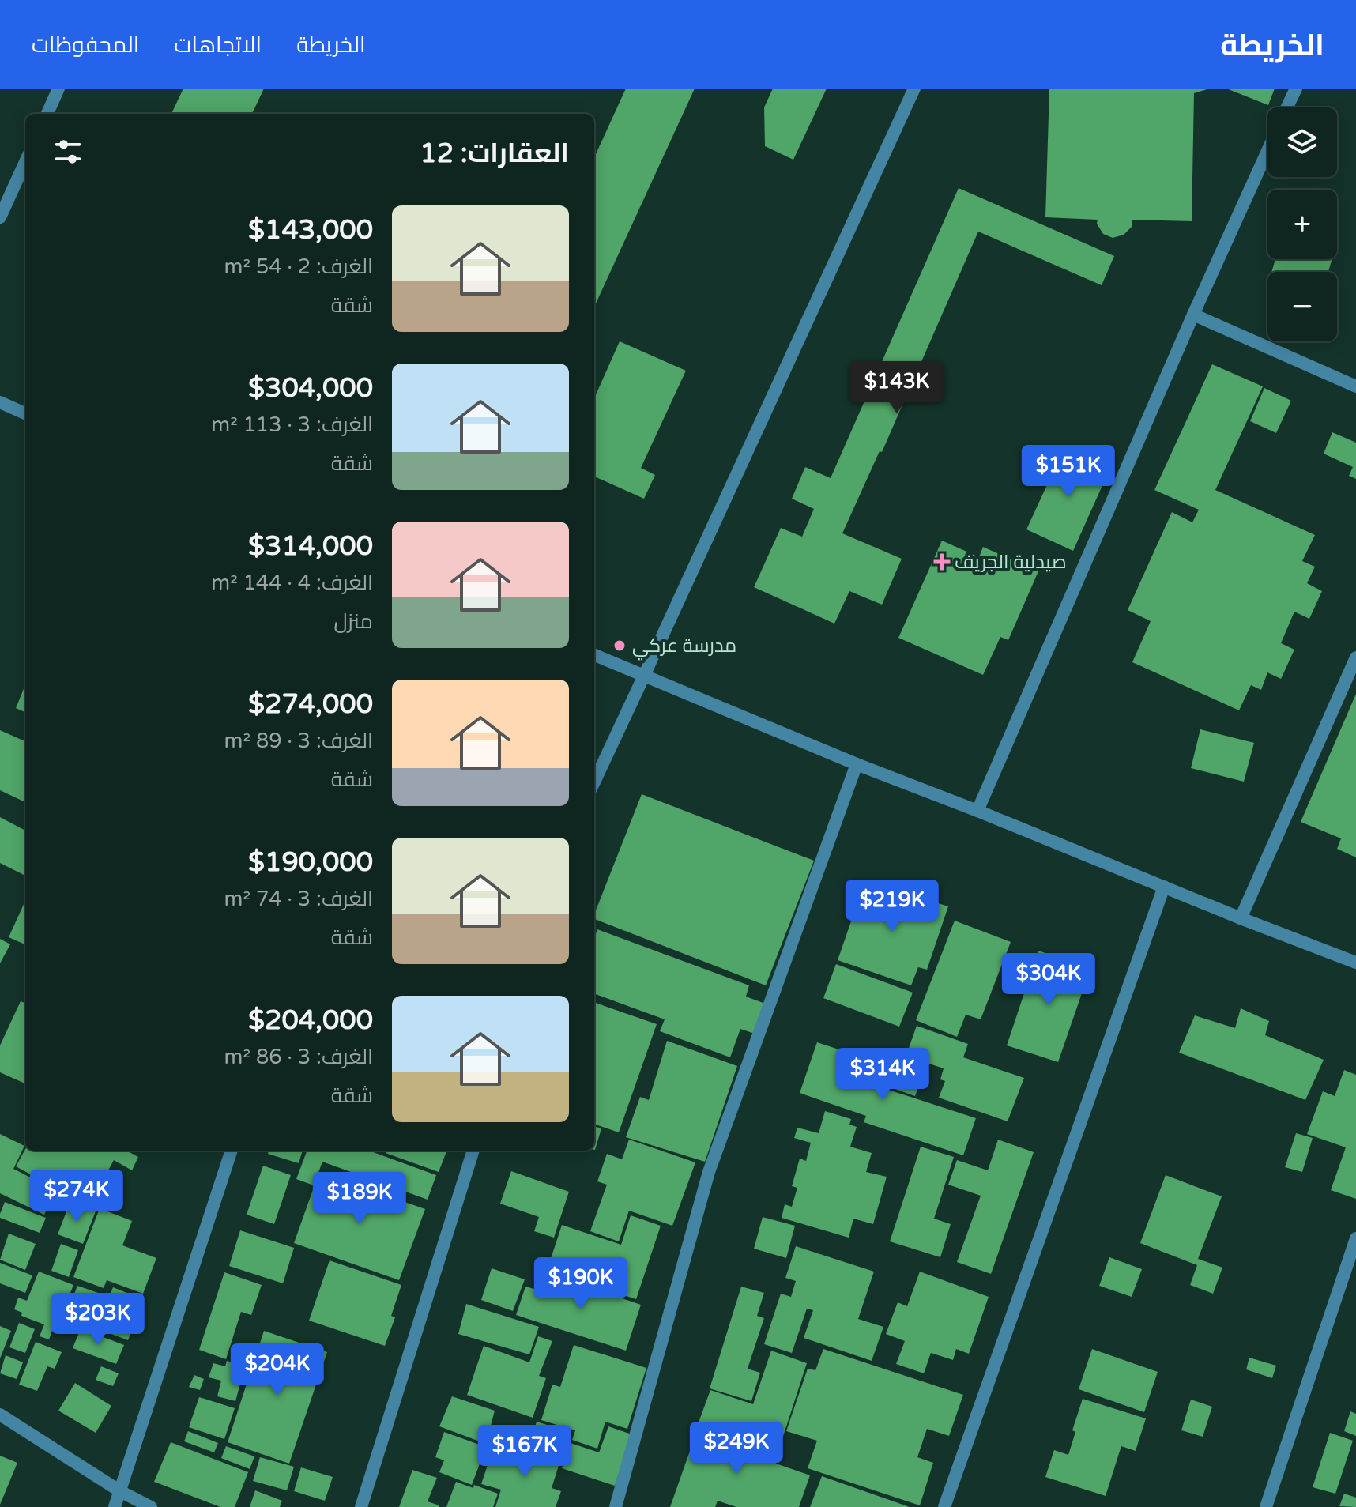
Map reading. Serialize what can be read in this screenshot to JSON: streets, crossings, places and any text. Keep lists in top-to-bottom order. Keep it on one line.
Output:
{"places":{"health":["صيدلية الجريف"],"other":["مدرسة عركي"]},"page":{"header":"الخريطة","nav":["الخريطة","الاتجاهات","المحفوظات"],"map_buttons":["+","−"],"heading":"العقارات: 12","list":[{"name":"$143,000","note":"الغرف: 2 · 54 m² · شقة"},{"name":"$304,000","note":"الغرف: 3 · 113 m² · شقة"},{"name":"$314,000","note":"الغرف: 4 · 144 m² · منزل"},{"name":"$274,000","note":"الغرف: 3 · 89 m² · شقة"},{"name":"$190,000","note":"الغرف: 3 · 74 m² · شقة"},{"name":"$204,000","note":"الغرف: 3 · 86 m² · شقة"}],"price":["$143K","$151K","$219K","$304K","$314K","$274K","$189K","$190K","$203K","$204K","$249K","$167K"]}}
